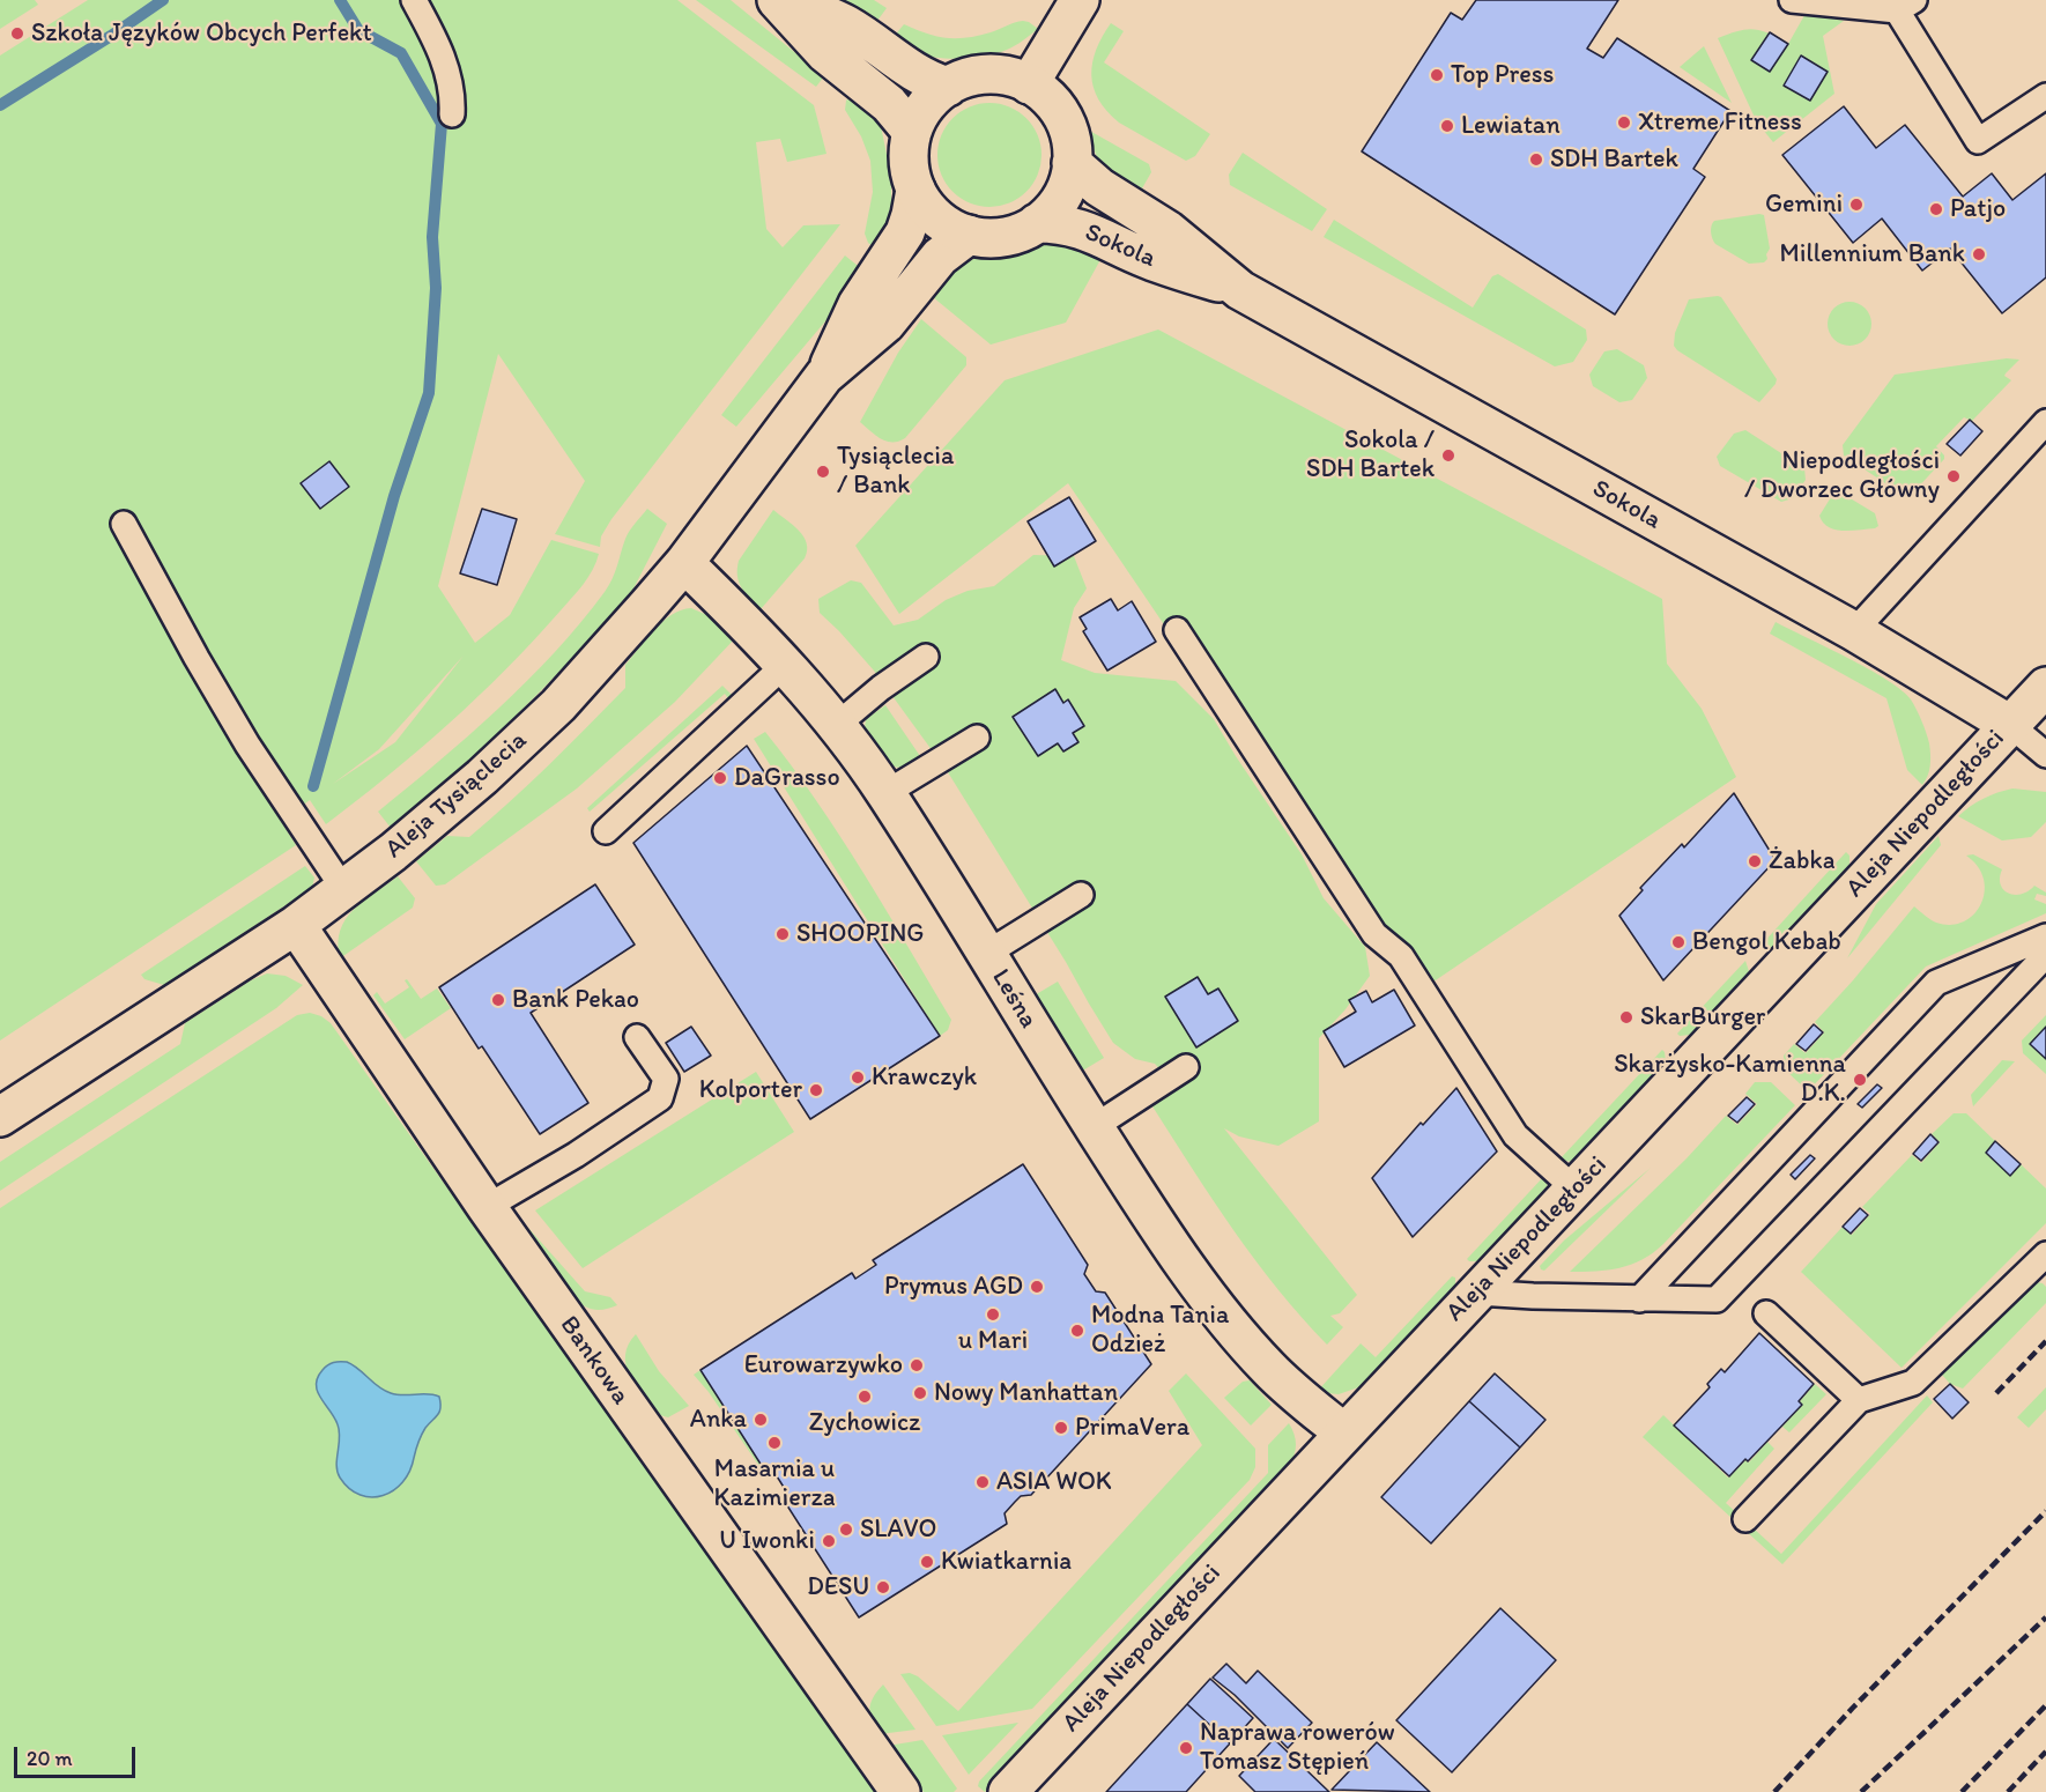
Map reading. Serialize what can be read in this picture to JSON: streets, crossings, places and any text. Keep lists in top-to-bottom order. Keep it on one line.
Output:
{"streets":{"street":["Sokola","Aleja Tysiąclecia","Aleja Niepodległości","Leśna","Bankowa"]},"crossings":[["Sokola","Aleja Tysiąclecia"],["Sokola","Aleja Niepodległości"],["Aleja Tysiąclecia","Leśna"],["Aleja Tysiąclecia","Bankowa"],["Aleja Niepodległości","Leśna"]],"places":["Szkoła Języków Obcych Perfekt","Top Press","Xtreme Fitness","Lewiatan","SDH Bartek","Gemini","Patjo","Millennium Bank","Sokola / SDH Bartek","Tysiąclecia / Bank","Niepodległości / Dworzec Główny","DaGrasso","Żabka","SHOOPING","Bengol Kebab","Bank Pekao","SkarBurger","Krawczyk","Skarżysko-Kamienna D.K.","Kolporter","Prymus AGD","u Mari","Modna Tania Odzież","Eurowarzywko","Nowy Manhattan","Zychowicz","Anka","PrimaVera","Masarnia u Kazimierza","ASIA WOK","SLAVO","U Iwonki","Kwiatkarnia","DESU","Naprawa rowerów Tomasz Stępień"],"scale_bar":"20 m"}
